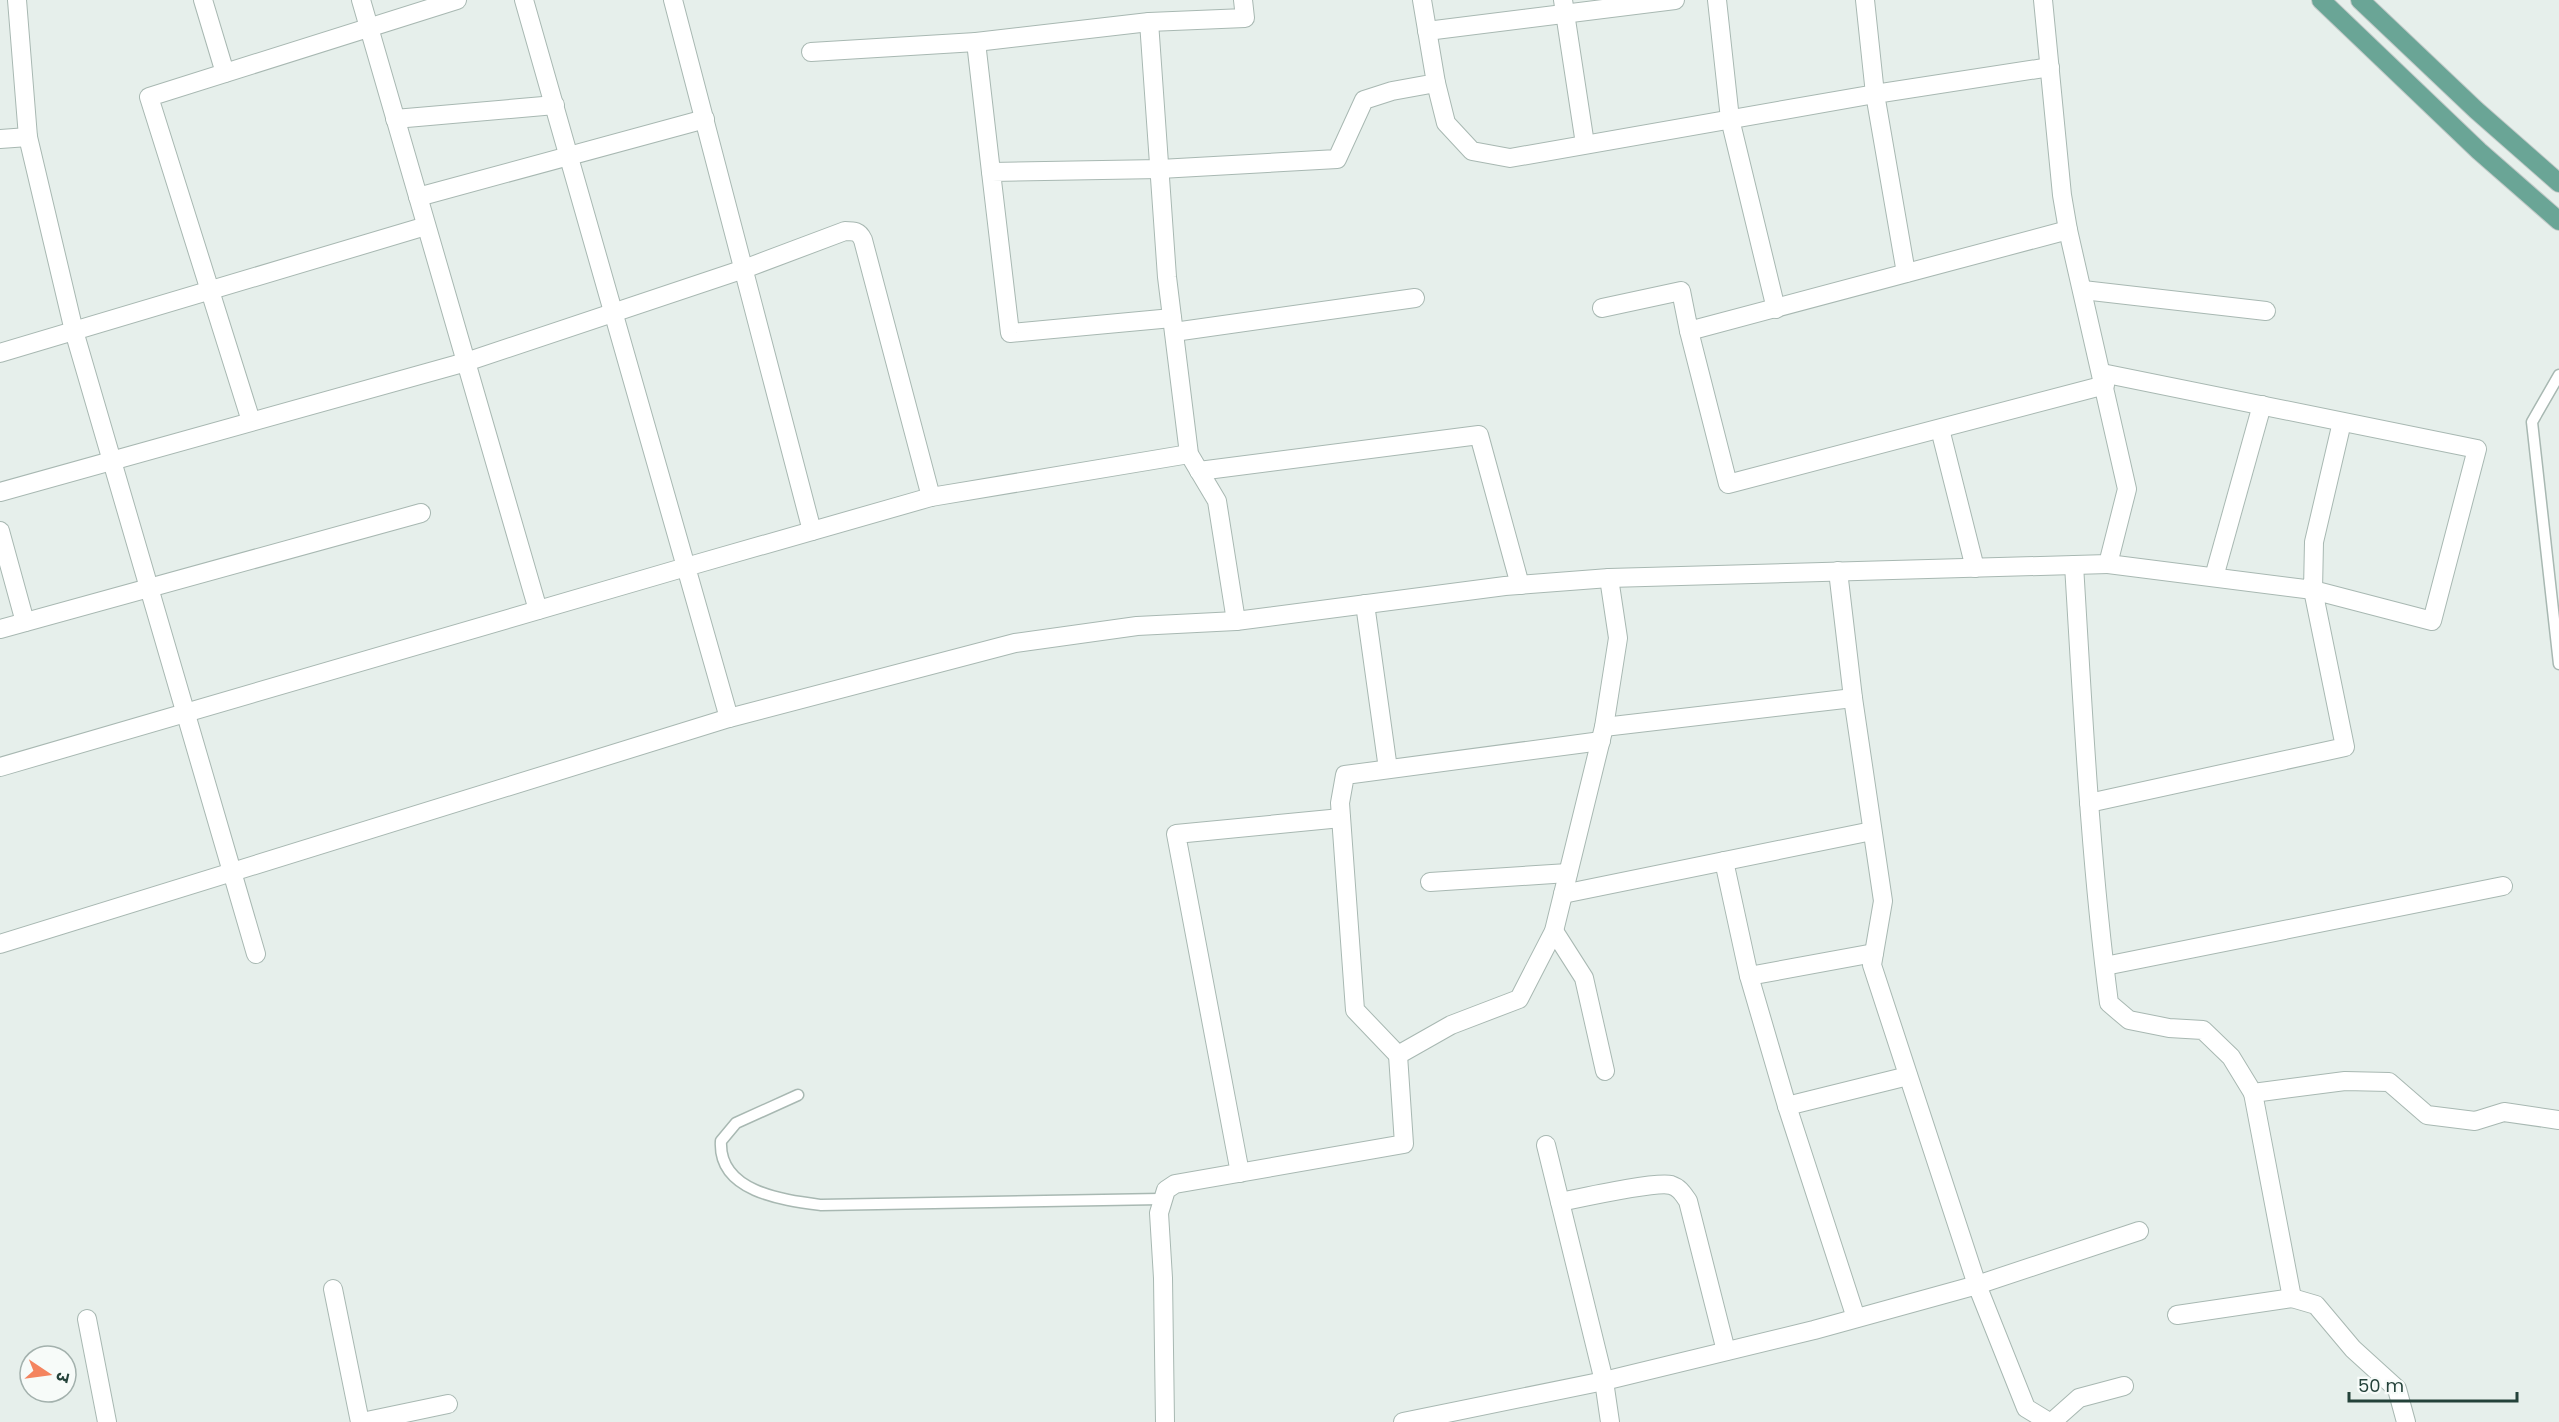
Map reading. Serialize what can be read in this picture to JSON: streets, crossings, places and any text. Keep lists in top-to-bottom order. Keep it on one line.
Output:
{"scale_bar":"50 m","north":"right"}
